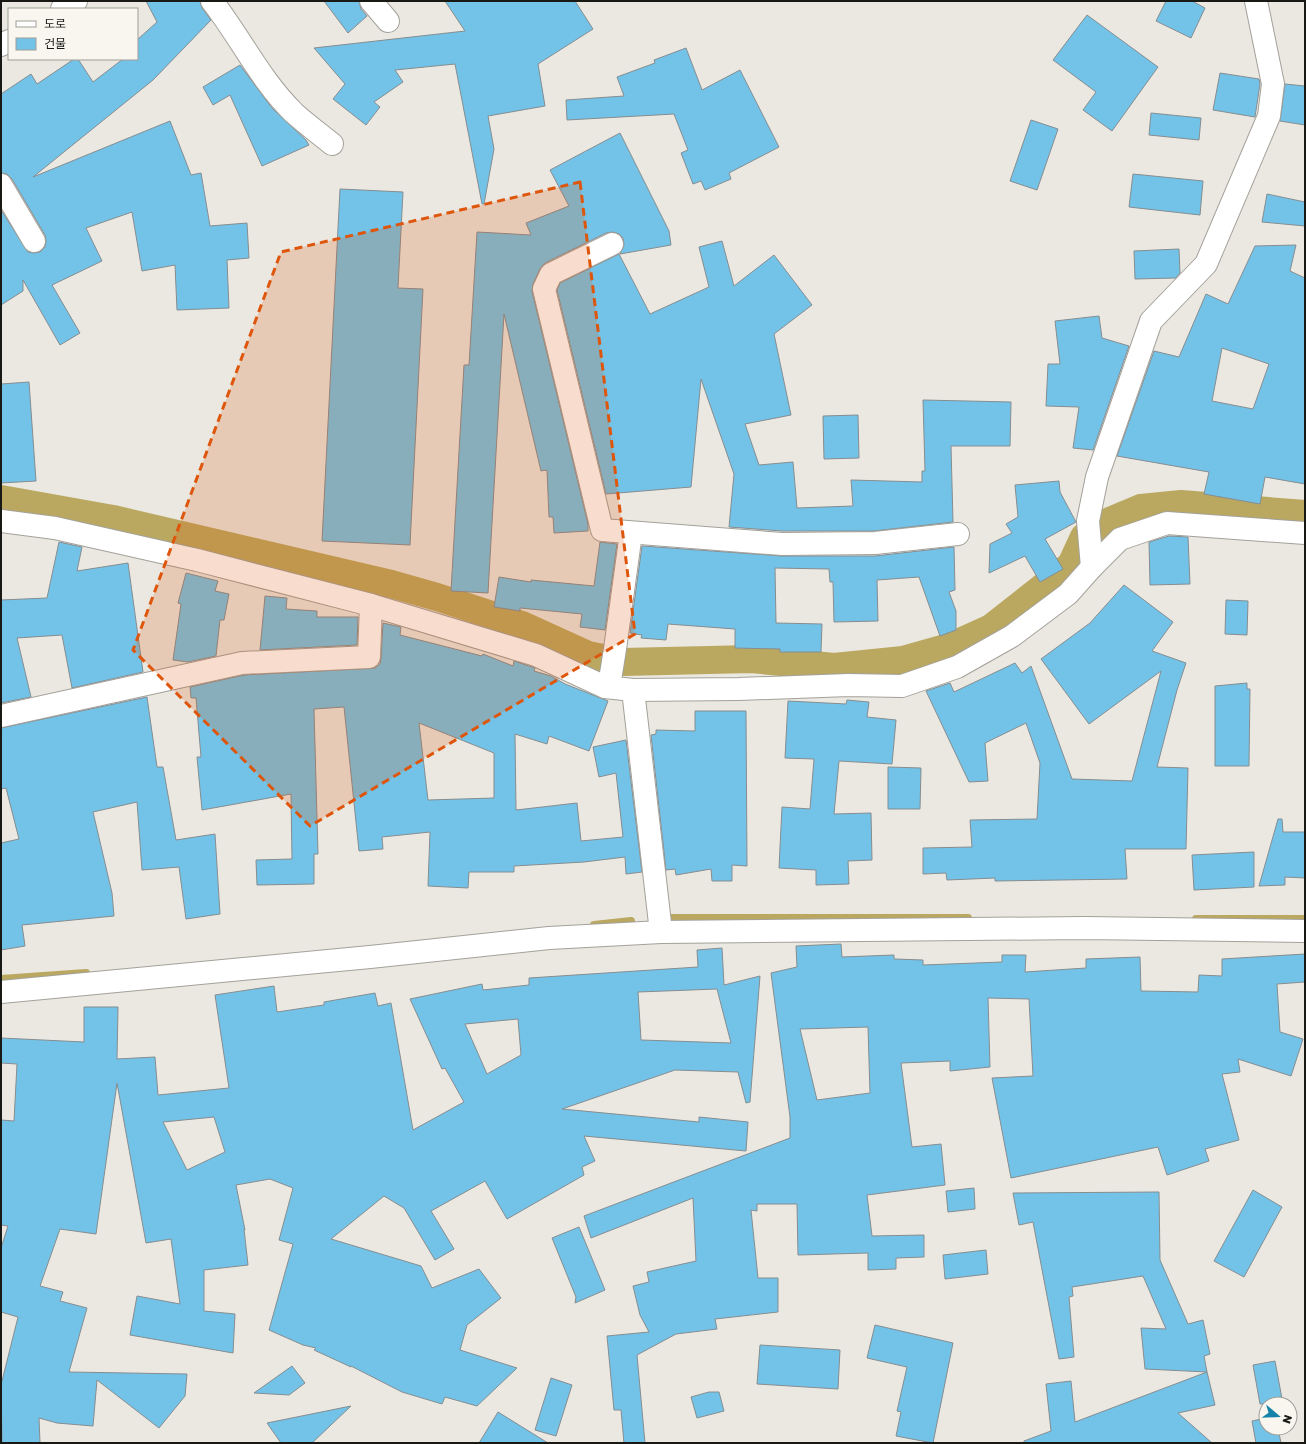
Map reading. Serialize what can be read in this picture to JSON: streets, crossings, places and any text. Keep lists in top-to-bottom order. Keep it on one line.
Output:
{"legend":["도로","건물"],"north":"right"}
